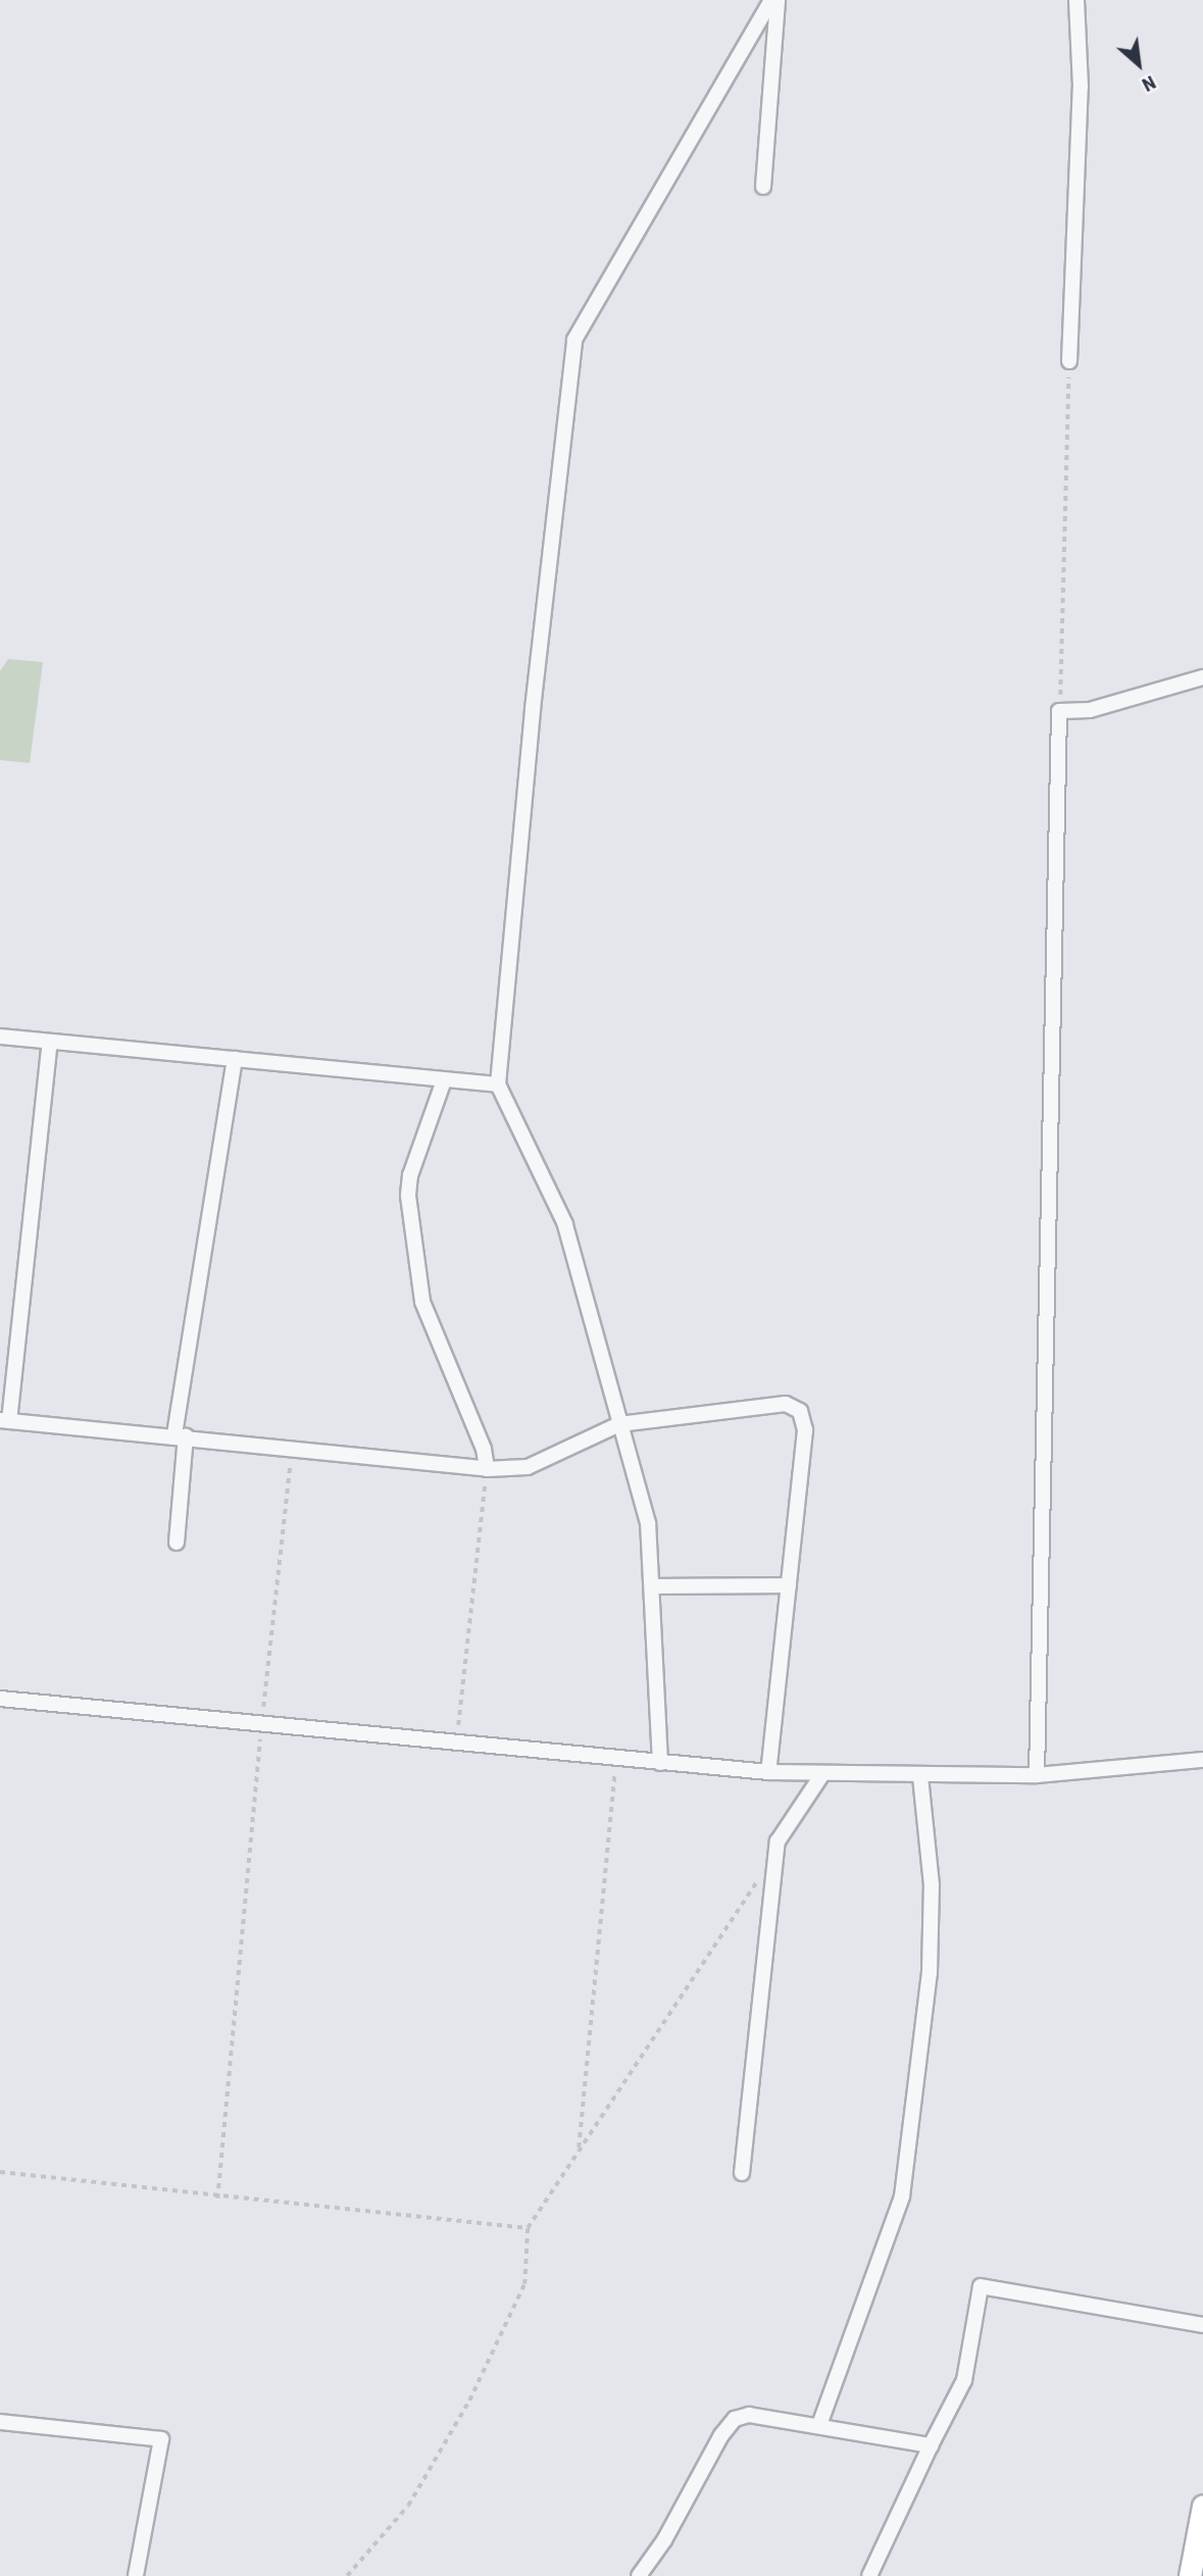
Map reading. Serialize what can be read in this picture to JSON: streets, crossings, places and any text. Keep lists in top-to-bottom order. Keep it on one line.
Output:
{"north":"bottom right"}
